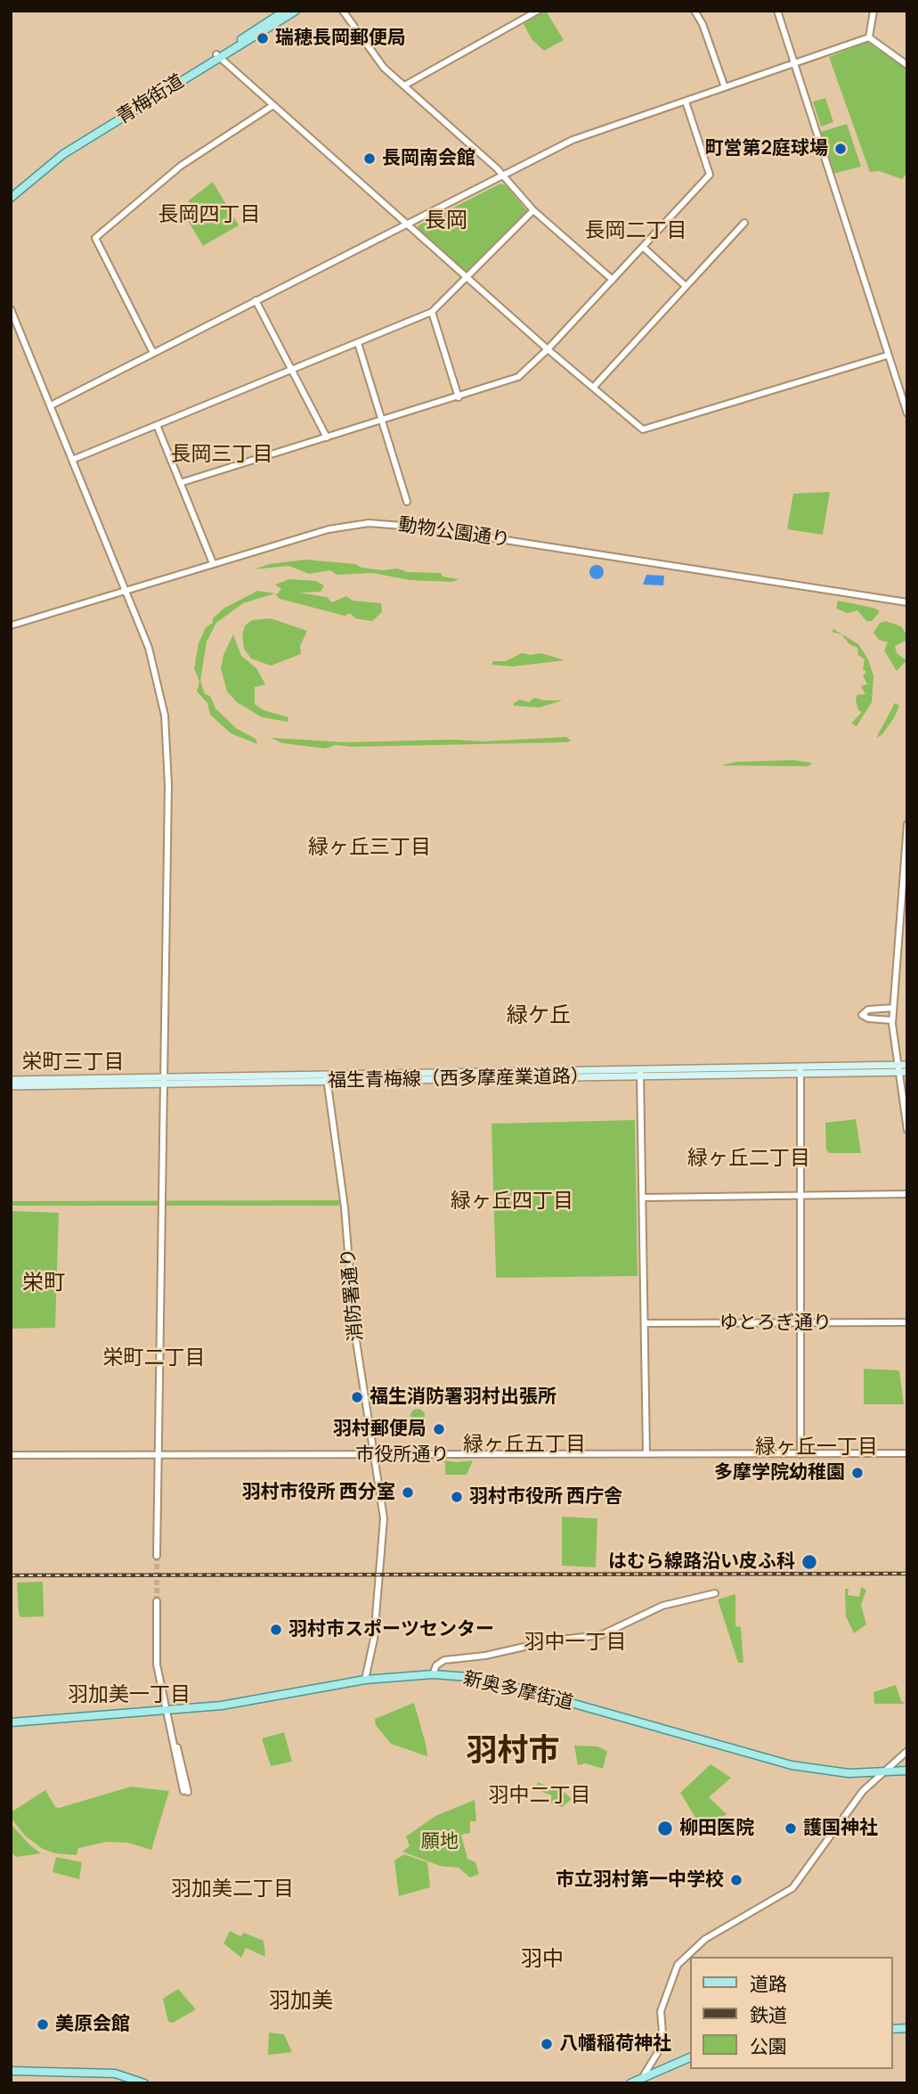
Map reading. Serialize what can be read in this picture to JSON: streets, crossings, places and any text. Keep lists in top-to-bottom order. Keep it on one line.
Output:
{"streets":{"main road":["青梅街道","福生青梅線（西多摩産業道路）","新奥多摩街道"],"street":["動物公園通り","消防署通り","ゆとろぎ通り","市役所通り"]},"crossings":[["福生青梅線（西多摩産業道路）","消防署通り"],["消防署通り","市役所通り"],["消防署通り","新奥多摩街道"]],"districts":["長岡四丁目","長岡","長岡二丁目","長岡三丁目","緑ヶ丘三丁目","緑ケ丘","栄町三丁目","緑ヶ丘二丁目","緑ヶ丘四丁目","栄町","栄町二丁目","緑ヶ丘五丁目","緑ヶ丘一丁目","羽中一丁目","羽加美一丁目","羽村市","羽中二丁目","羽加美二丁目","羽中","羽加美"],"parks":["願地"],"places":["瑞穂長岡郵便局","町営第2庭球場","長岡南会館","福生消防署羽村出張所","羽村郵便局","多摩学院幼稚園","羽村市役所 西分室","羽村市役所 西庁舎","はむら線路沿い皮ふ科","羽村市スポーツセンター","柳田医院","護国神社","市立羽村第一中学校","美原会館","八幡稲荷神社"],"legend":["道路","鉄道","公園"]}
